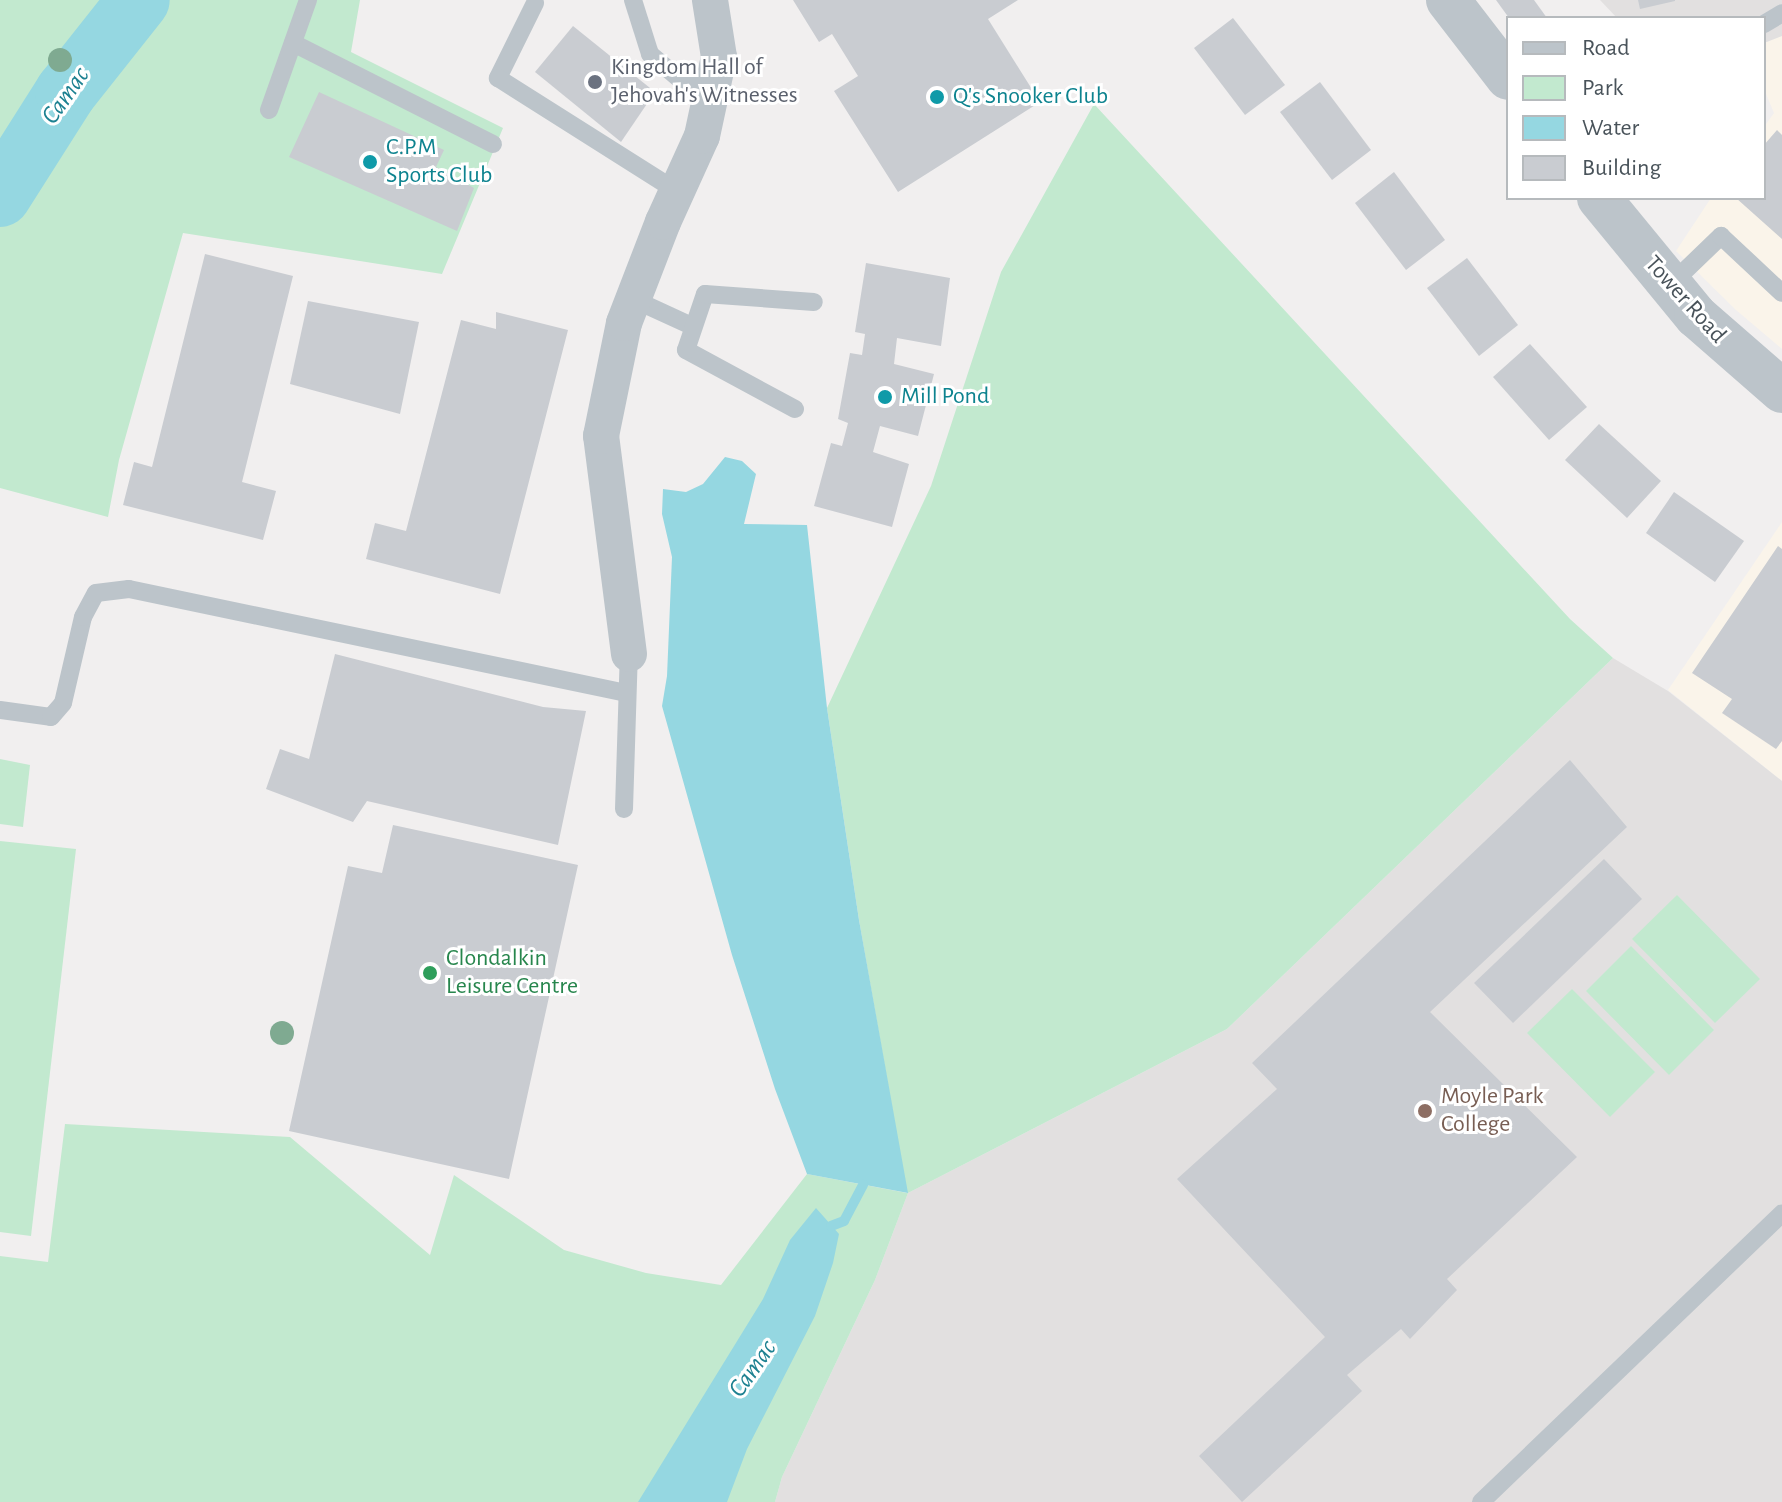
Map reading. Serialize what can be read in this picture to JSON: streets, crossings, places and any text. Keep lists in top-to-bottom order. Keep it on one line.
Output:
{"streets":{"street":["Tower Road"]},"water":["Camac"],"places":["Kingdom Hall of Jehovah's Witnesses","Q's Snooker Club","C.P.M Sports Club","Mill Pond","Clondalkin Leisure Centre","Moyle Park College"],"legend":["Road","Park","Water","Building"]}
